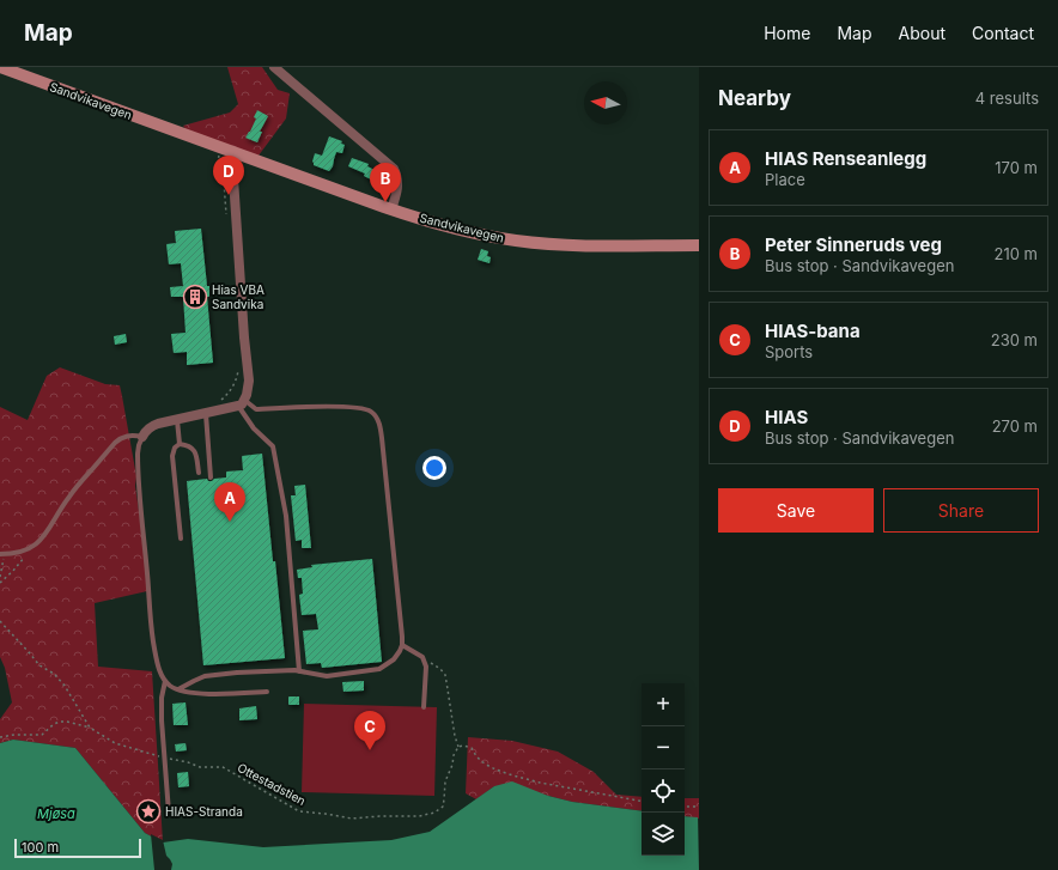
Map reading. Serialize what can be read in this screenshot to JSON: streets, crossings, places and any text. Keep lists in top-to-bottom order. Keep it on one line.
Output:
{"streets":{"main road":["Sandvikavegen"],"path":["Ottestadstien"]},"water":["Mjøsa"],"places":{"building":["Hias VBA Sandvika"],"place":["HIAS-Stranda"]},"scale_bar":"100 m","north":"left","page":{"header":"Map","nav":["Home","Map","About","Contact"],"heading":["Nearby","4 results"],"list":[{"mark":"A","name":"HIAS Renseanlegg","note":"Place","value":"170 m"},{"mark":"B","name":"Peter Sinneruds veg","note":"Bus stop · Sandvikavegen","value":"210 m"},{"mark":"C","name":"HIAS-bana","note":"Sports","value":"230 m"},{"mark":"D","name":"HIAS","note":"Bus stop · Sandvikavegen","value":"270 m"}],"pins":["D","B","A","C"],"buttons":["Save","Share"],"map_buttons":["+","−"],"scale":"100 m"}}
